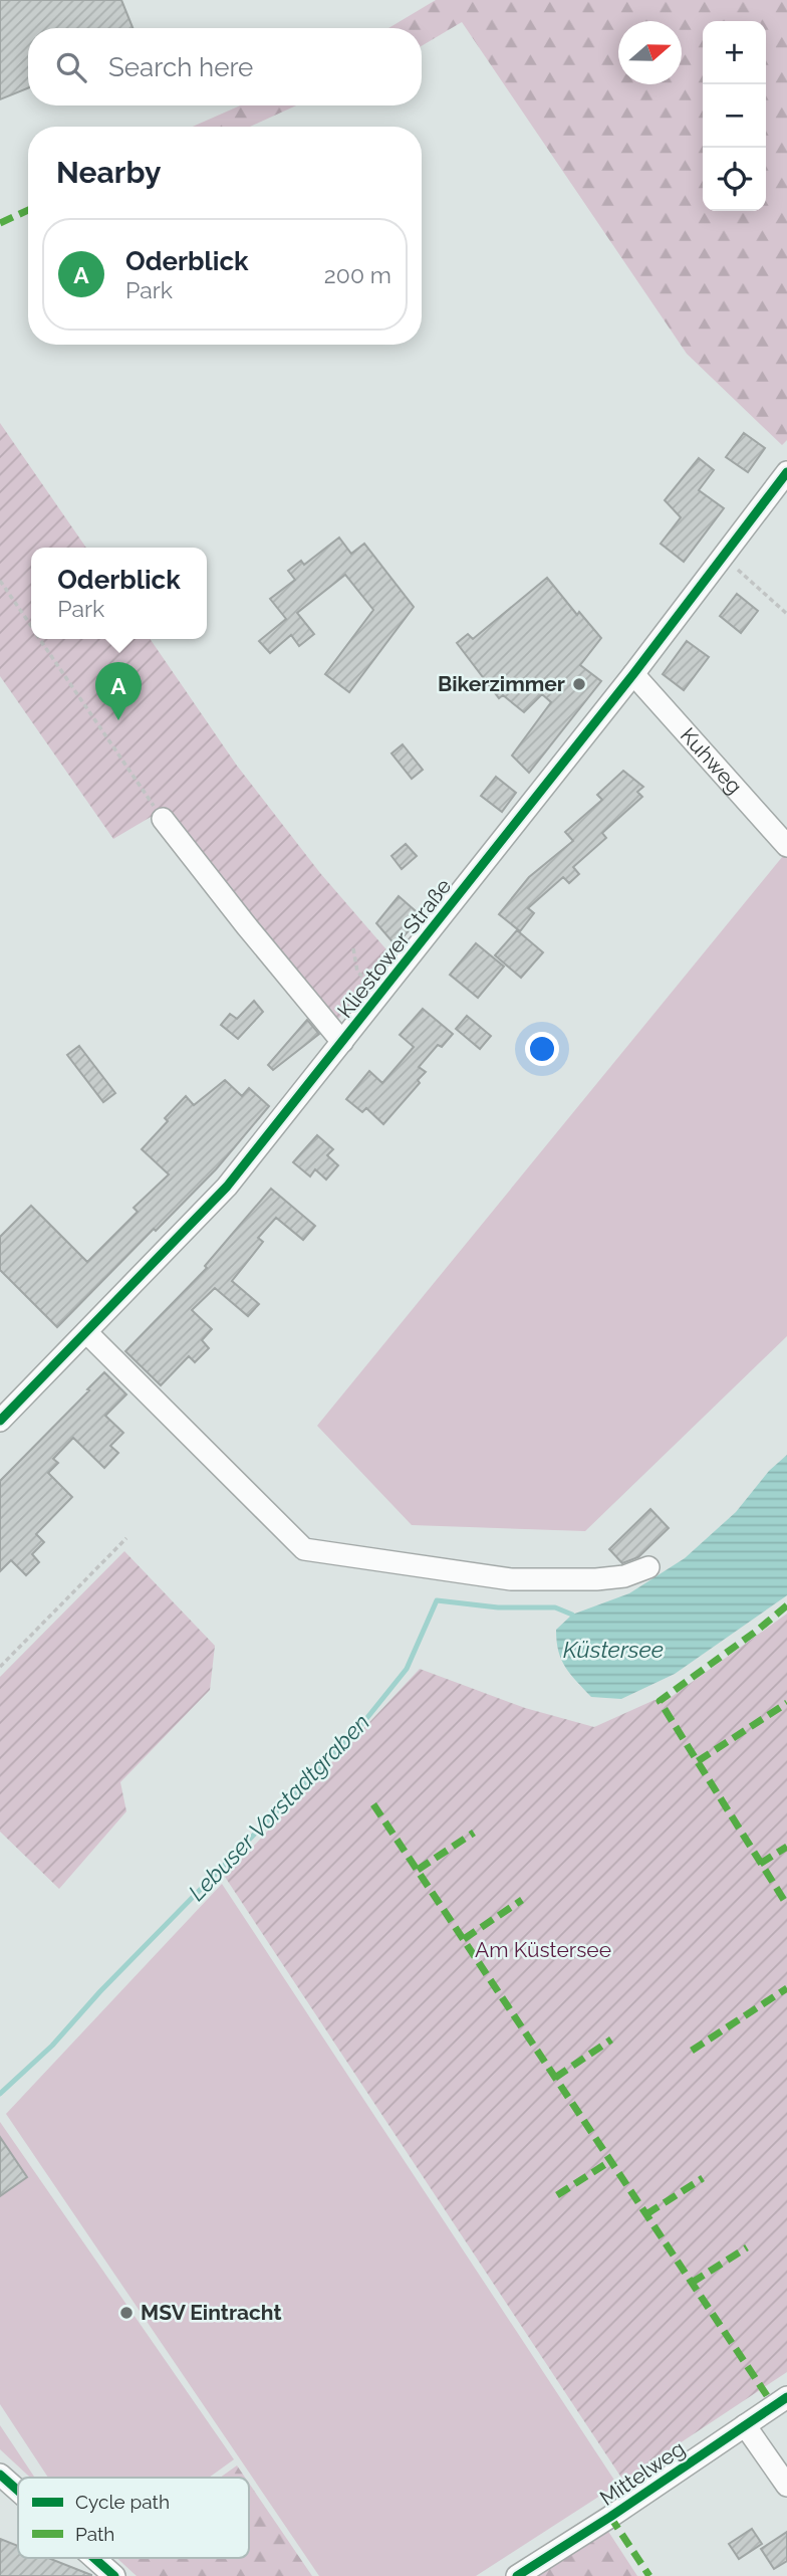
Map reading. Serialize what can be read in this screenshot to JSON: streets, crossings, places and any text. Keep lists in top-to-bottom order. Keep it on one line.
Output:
{"streets":{"street":["Kuhweg","Kliestower Straße","Mittelweg"]},"crossings":[["Kuhweg","Kliestower Straße"]],"water":["Küstersee","Lebuser Vorstadtgraben"],"parks":["Am Küstersee"],"places":["Bikerzimmer","MSV Eintracht"],"legend":["Cycle path","Path"],"north":"right","page":{"map_buttons":["+","−"],"search":"Search here","heading":"Nearby","list":[{"mark":"A","name":"Oderblick","note":"Park","value":"200 m"}],"popup":["Oderblick","Park"],"pins":"A"}}
